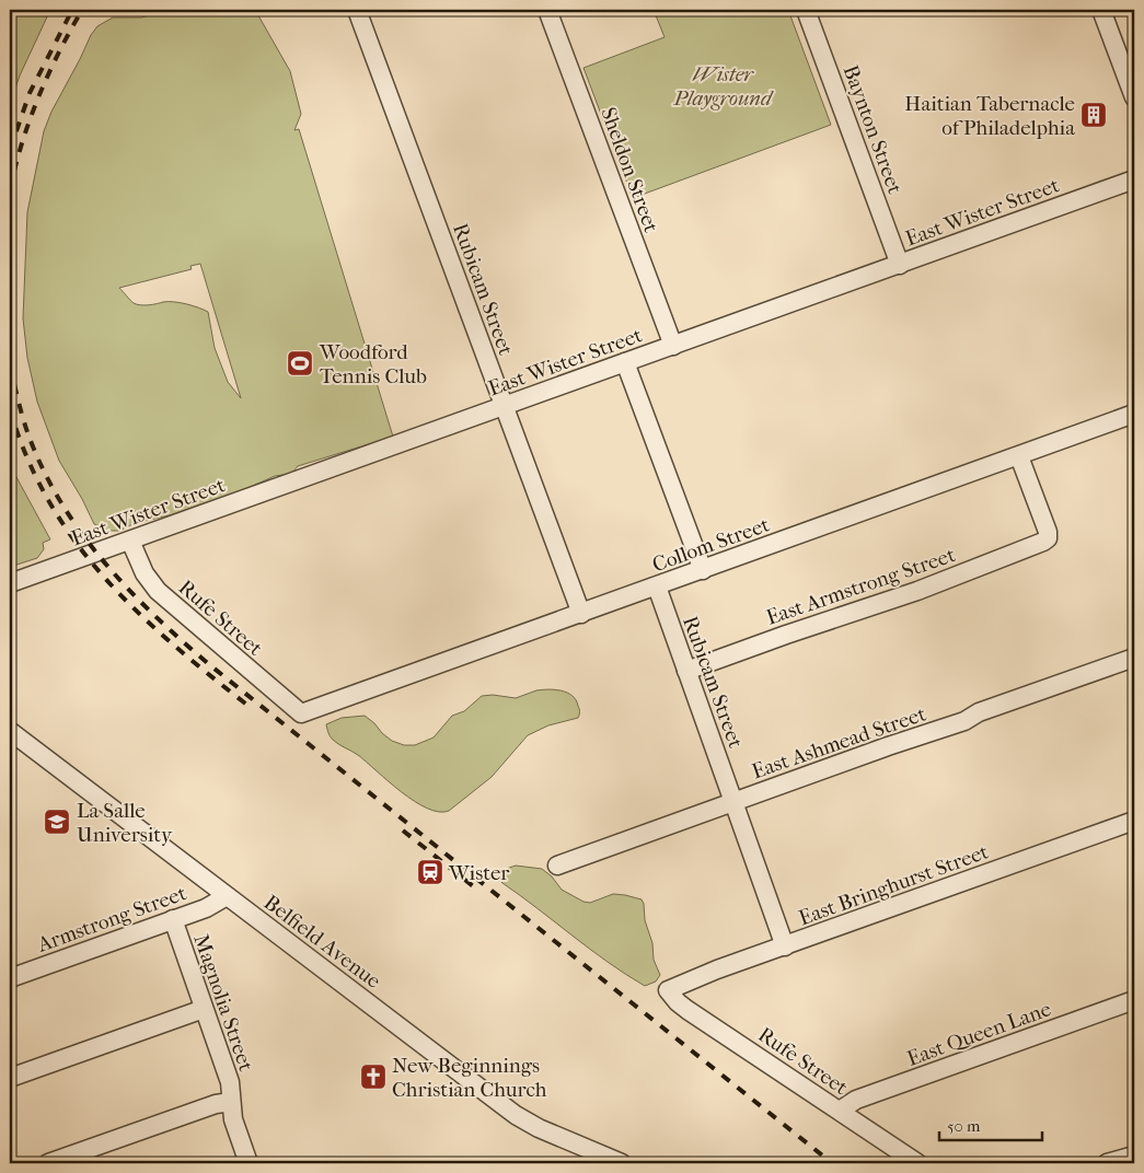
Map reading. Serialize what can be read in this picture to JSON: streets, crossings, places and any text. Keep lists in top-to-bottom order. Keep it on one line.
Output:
{"streets":{"street":["Baynton Street","Sheldon Street","East Wister Street","Rubicam Street","Collom Street","East Armstrong Street","Rufe Street","East Ashmead Street","East Bringhurst Street","Armstrong Street","Belfield Avenue","Magnolia Street","East Queen Lane"]},"crossings":[["Baynton Street","East Wister Street"],["Sheldon Street","East Wister Street"],["East Wister Street","Rubicam Street"],["East Wister Street","Rufe Street"],["Rubicam Street","Collom Street"],["Rubicam Street","East Armstrong Street"],["Rubicam Street","East Ashmead Street"],["Rubicam Street","East Bringhurst Street"],["Collom Street","East Armstrong Street"],["Collom Street","Rufe Street"],["Rufe Street","East Bringhurst Street"],["Rufe Street","East Queen Lane"],["Armstrong Street","Belfield Avenue"],["Armstrong Street","Magnolia Street"]],"parks":["Wister Playground"],"places":{"building":["Haitian Tabernacle of Philadelphia"],"sports":["Woodford Tennis Club"],"school or university":["La Salle University"],"station":["Wister"],"church":["New Beginnings Christian Church"]},"scale_bar":"50 m"}
